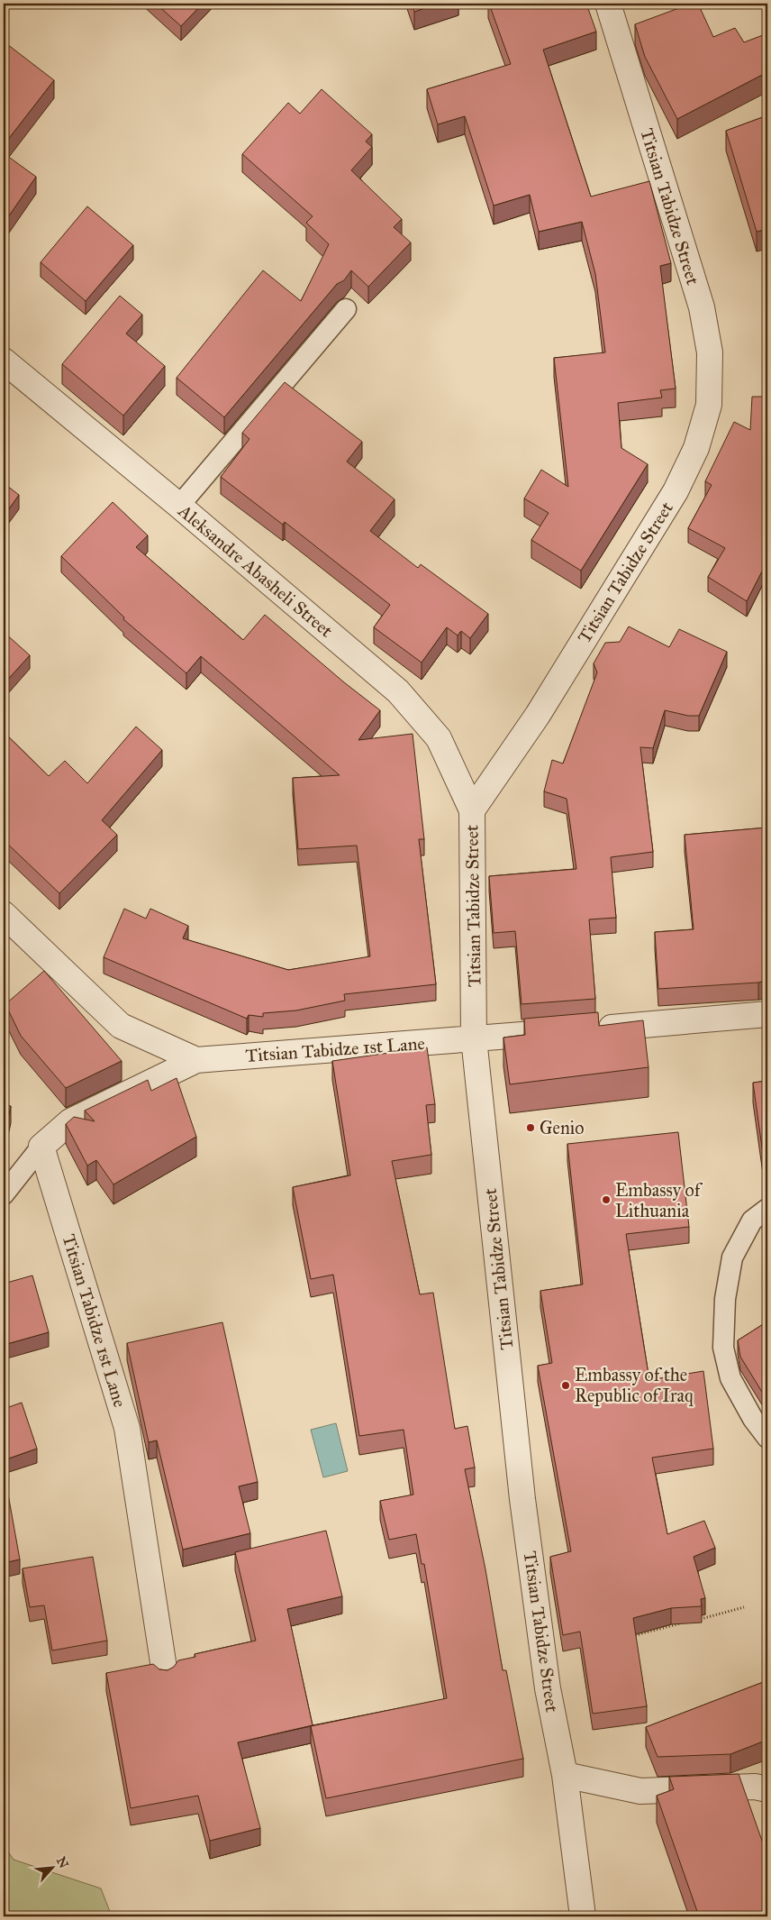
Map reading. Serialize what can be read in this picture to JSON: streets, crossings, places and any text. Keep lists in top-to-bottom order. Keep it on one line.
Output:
{"streets":{"street":["Titsian Tabidze Street","Aleksandre Abasheli Street","Titsian Tabidze 1st Lane"]},"crossings":[["Titsian Tabidze Street","Aleksandre Abasheli Street"],["Titsian Tabidze Street","Titsian Tabidze 1st Lane"]],"places":["Genio","Embassy of Lithuania","Embassy of the Republic of Iraq"],"north":"top right"}
